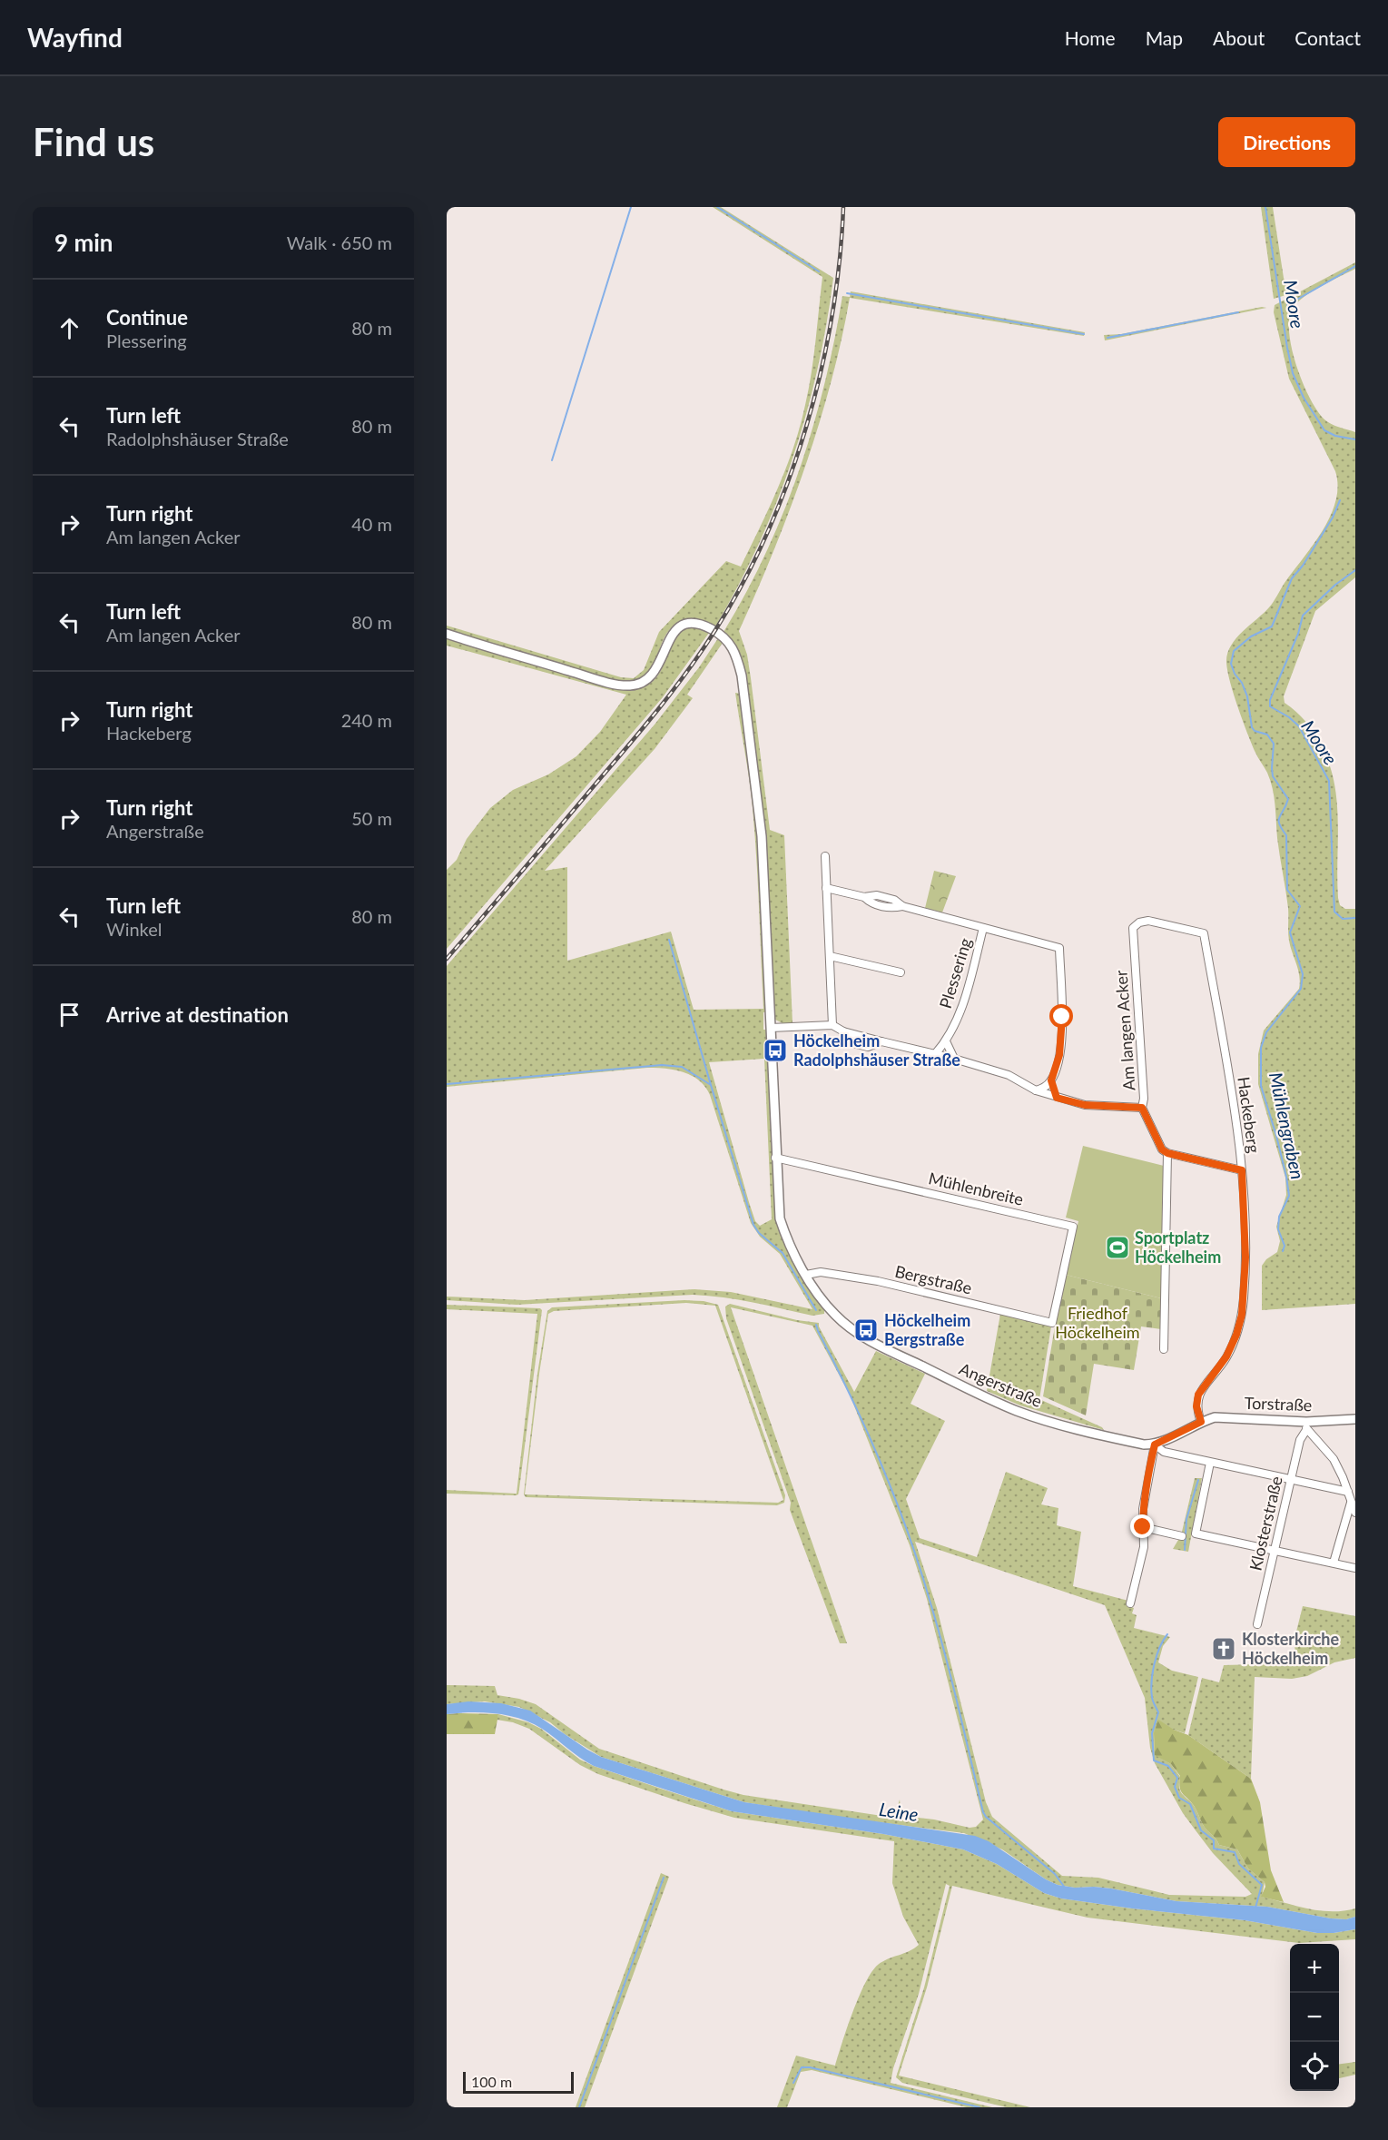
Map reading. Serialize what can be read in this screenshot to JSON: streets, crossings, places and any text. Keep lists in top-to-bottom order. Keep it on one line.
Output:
{"streets":{"street":["Plessering","Am langen Acker","Hackeberg","Mühlenbreite","Bergstraße","Angerstraße","Torstraße","Klosterstraße"]},"crossings":[["Am langen Acker","Hackeberg"],["Hackeberg","Torstraße"],["Mühlenbreite","Bergstraße"],["Mühlenbreite","Angerstraße"],["Bergstraße","Angerstraße"],["Torstraße","Klosterstraße"]],"water":["Moore","Mühlengraben","Leine"],"parks":["Friedhof Höckelheim"],"places":{"bus stop":["Höckelheim Radolphshäuser Straße","Höckelheim Bergstraße"],"sports":["Sportplatz Höckelheim"],"church":["Klosterkirche Höckelheim"]},"scale_bar":"100 m","page":{"header":"Wayfind","nav":["Home","Map","About","Contact"],"buttons":"Directions","title":"Find us","heading":["9 min","Walk · 650 m"],"list":[["Continue","Plessering","80 m"],["Turn left","Radolphshäuser Straße","80 m"],["Turn right","Am langen Acker","40 m"],["Turn left","Am langen Acker","80 m"],["Turn right","Hackeberg","240 m"],["Turn right","Angerstraße","50 m"],["Turn left","Winkel","80 m"],"Arrive at destination"],"map_buttons":["+","−"],"scale":"100 m"}}
